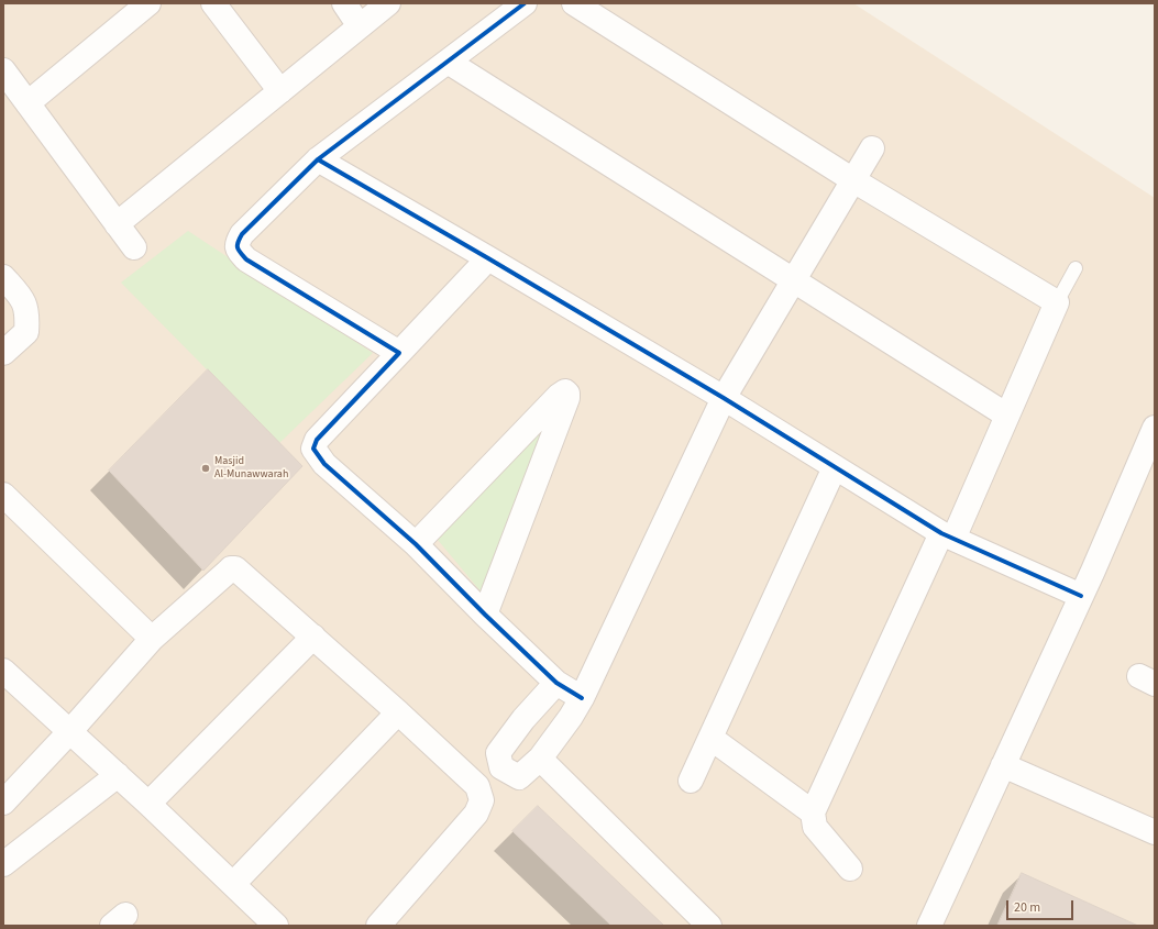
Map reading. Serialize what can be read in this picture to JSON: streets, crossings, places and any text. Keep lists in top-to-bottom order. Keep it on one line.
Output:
{"places":["Masjid Al-Munawwarah"],"scale_bar":"20 m"}
